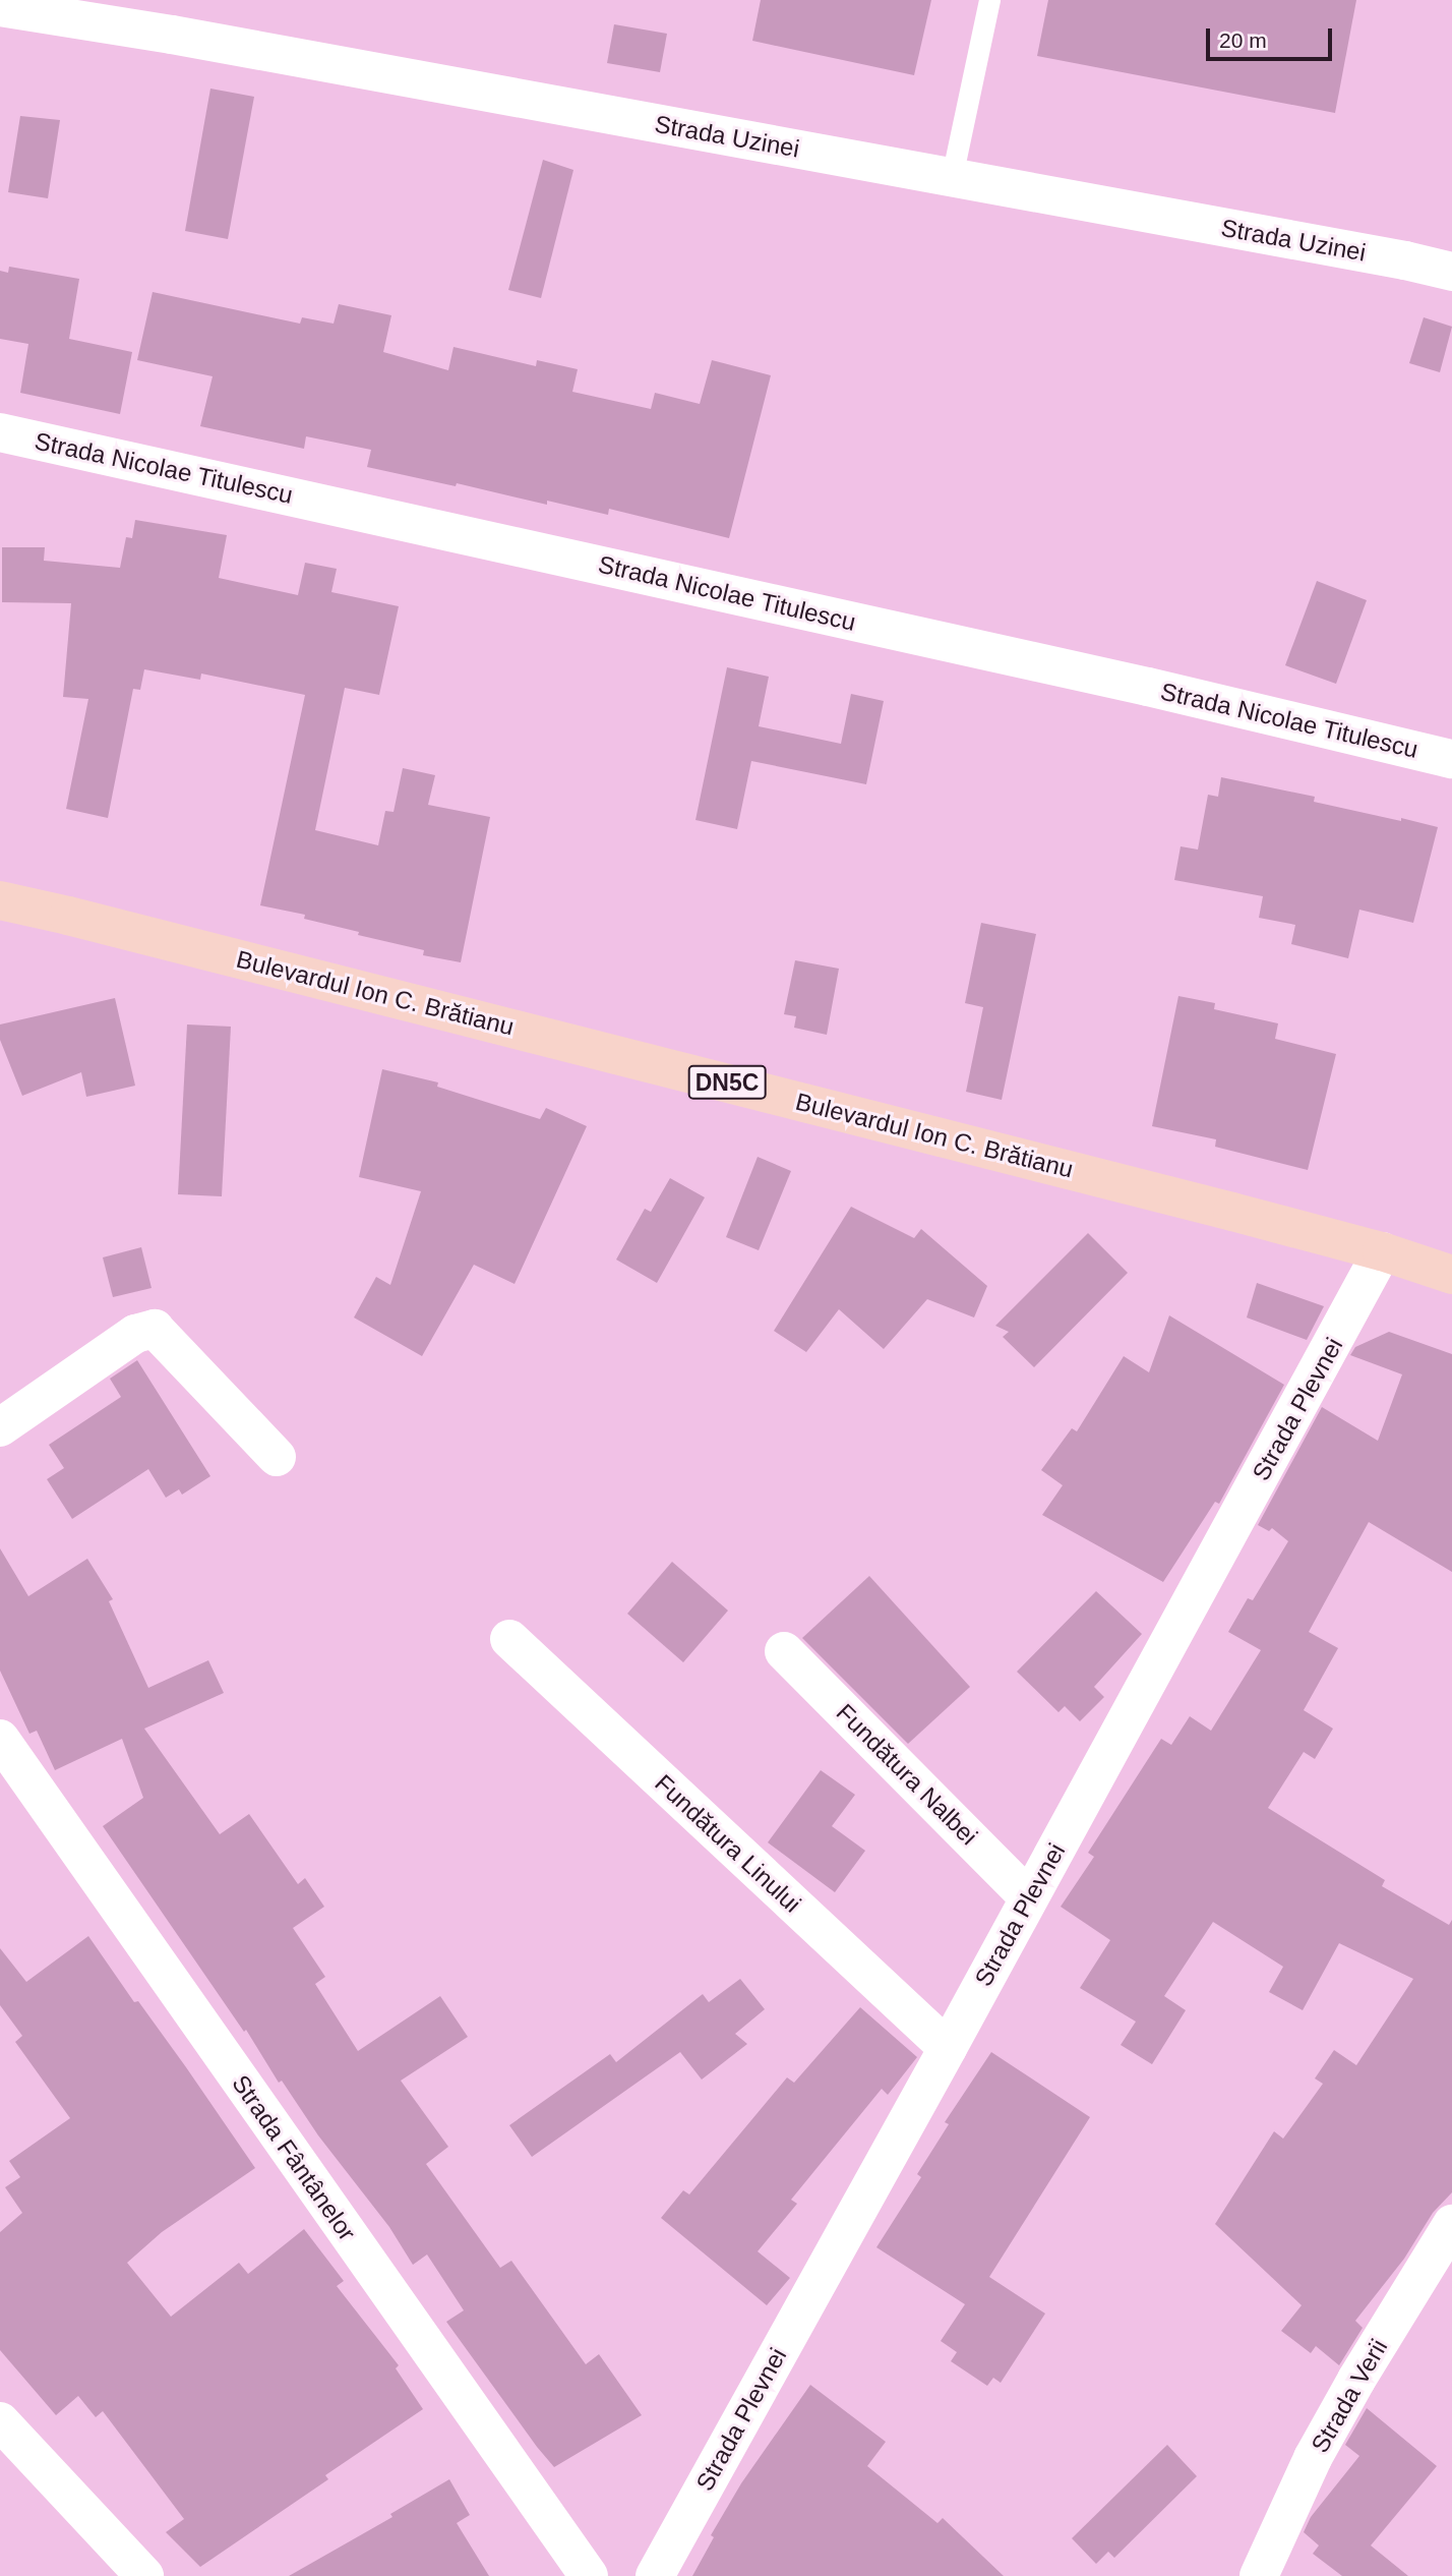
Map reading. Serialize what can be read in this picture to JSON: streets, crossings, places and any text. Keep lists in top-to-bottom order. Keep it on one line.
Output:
{"streets":{"main road":["Bulevardul Ion C. Brătianu","DN5C"],"street":["Strada Uzinei","Strada Nicolae Titulescu","Strada Plevnei","Fundătura Nalbei","Fundătura Linului","Strada Fântânelor","Strada Verii"]},"crossings":[["Bulevardul Ion C. Brătianu","Strada Plevnei"],["Strada Plevnei","Fundătura Nalbei"],["Strada Plevnei","Fundătura Linului"]],"scale_bar":"20 m"}
